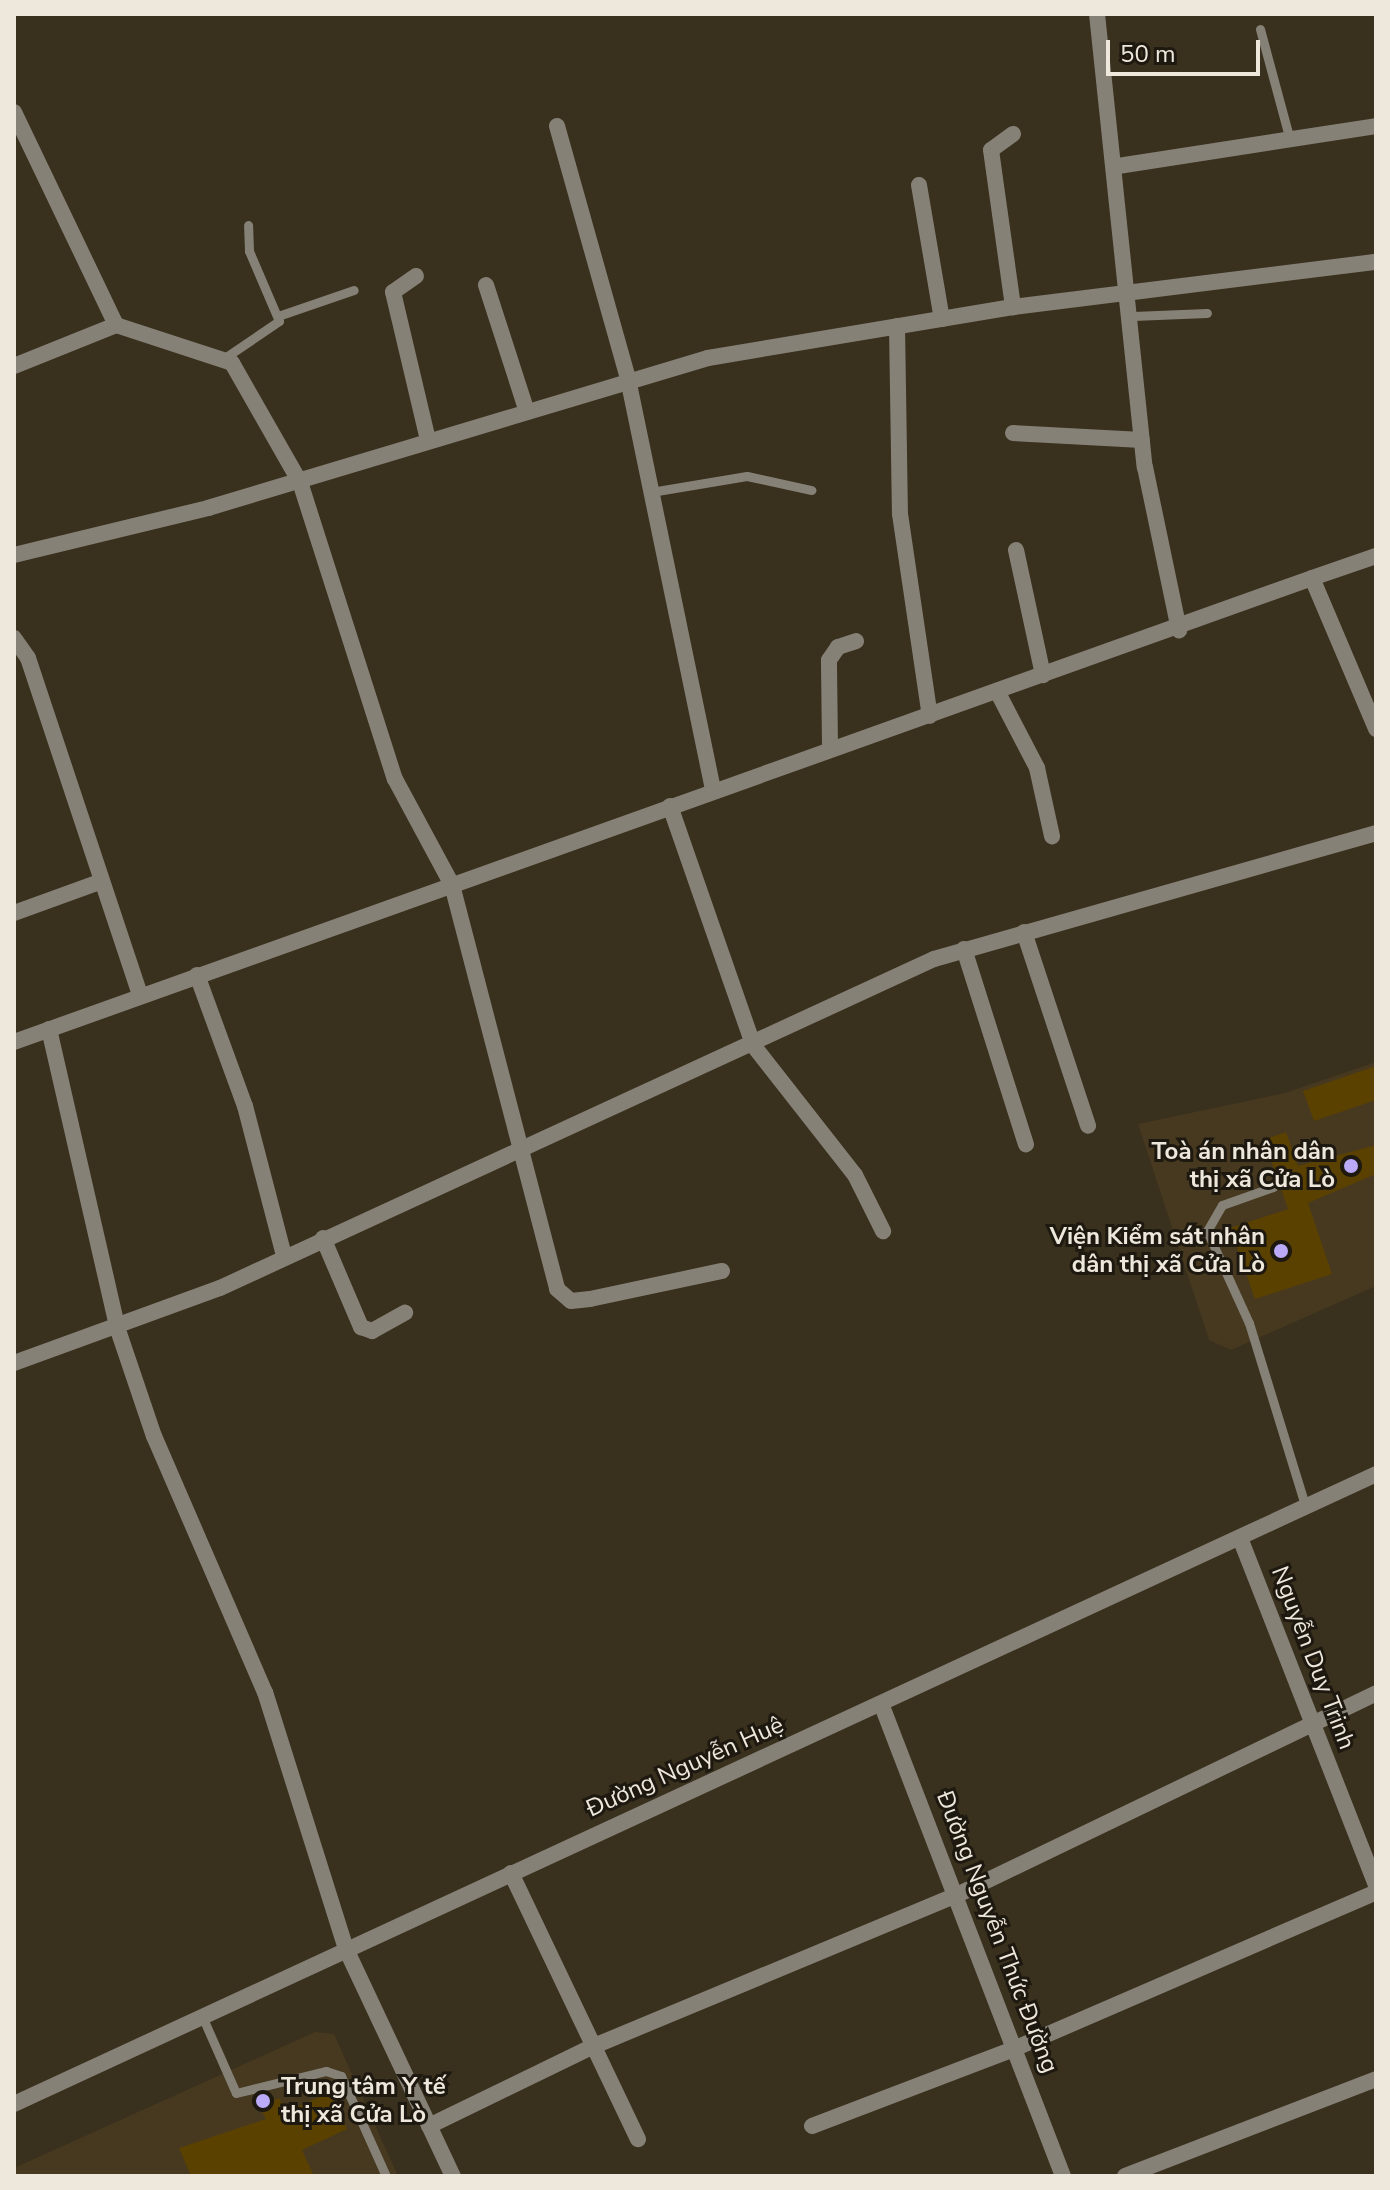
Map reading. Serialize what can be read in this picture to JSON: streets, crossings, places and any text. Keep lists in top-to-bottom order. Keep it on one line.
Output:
{"streets":{"street":["Nguyễn Duy Trinh","Đường Nguyễn Huệ","Đường Nguyễn Thức Đường"]},"crossings":[["Nguyễn Duy Trinh","Đường Nguyễn Huệ"],["Đường Nguyễn Huệ","Đường Nguyễn Thức Đường"]],"places":["Toà án nhân dân thị xã Cửa Lò","Viện Kiểm sát nhân dân thị xã Cửa Lò","Trung tâm Y tế thị xã Cửa Lò"],"scale_bar":"50 m"}
